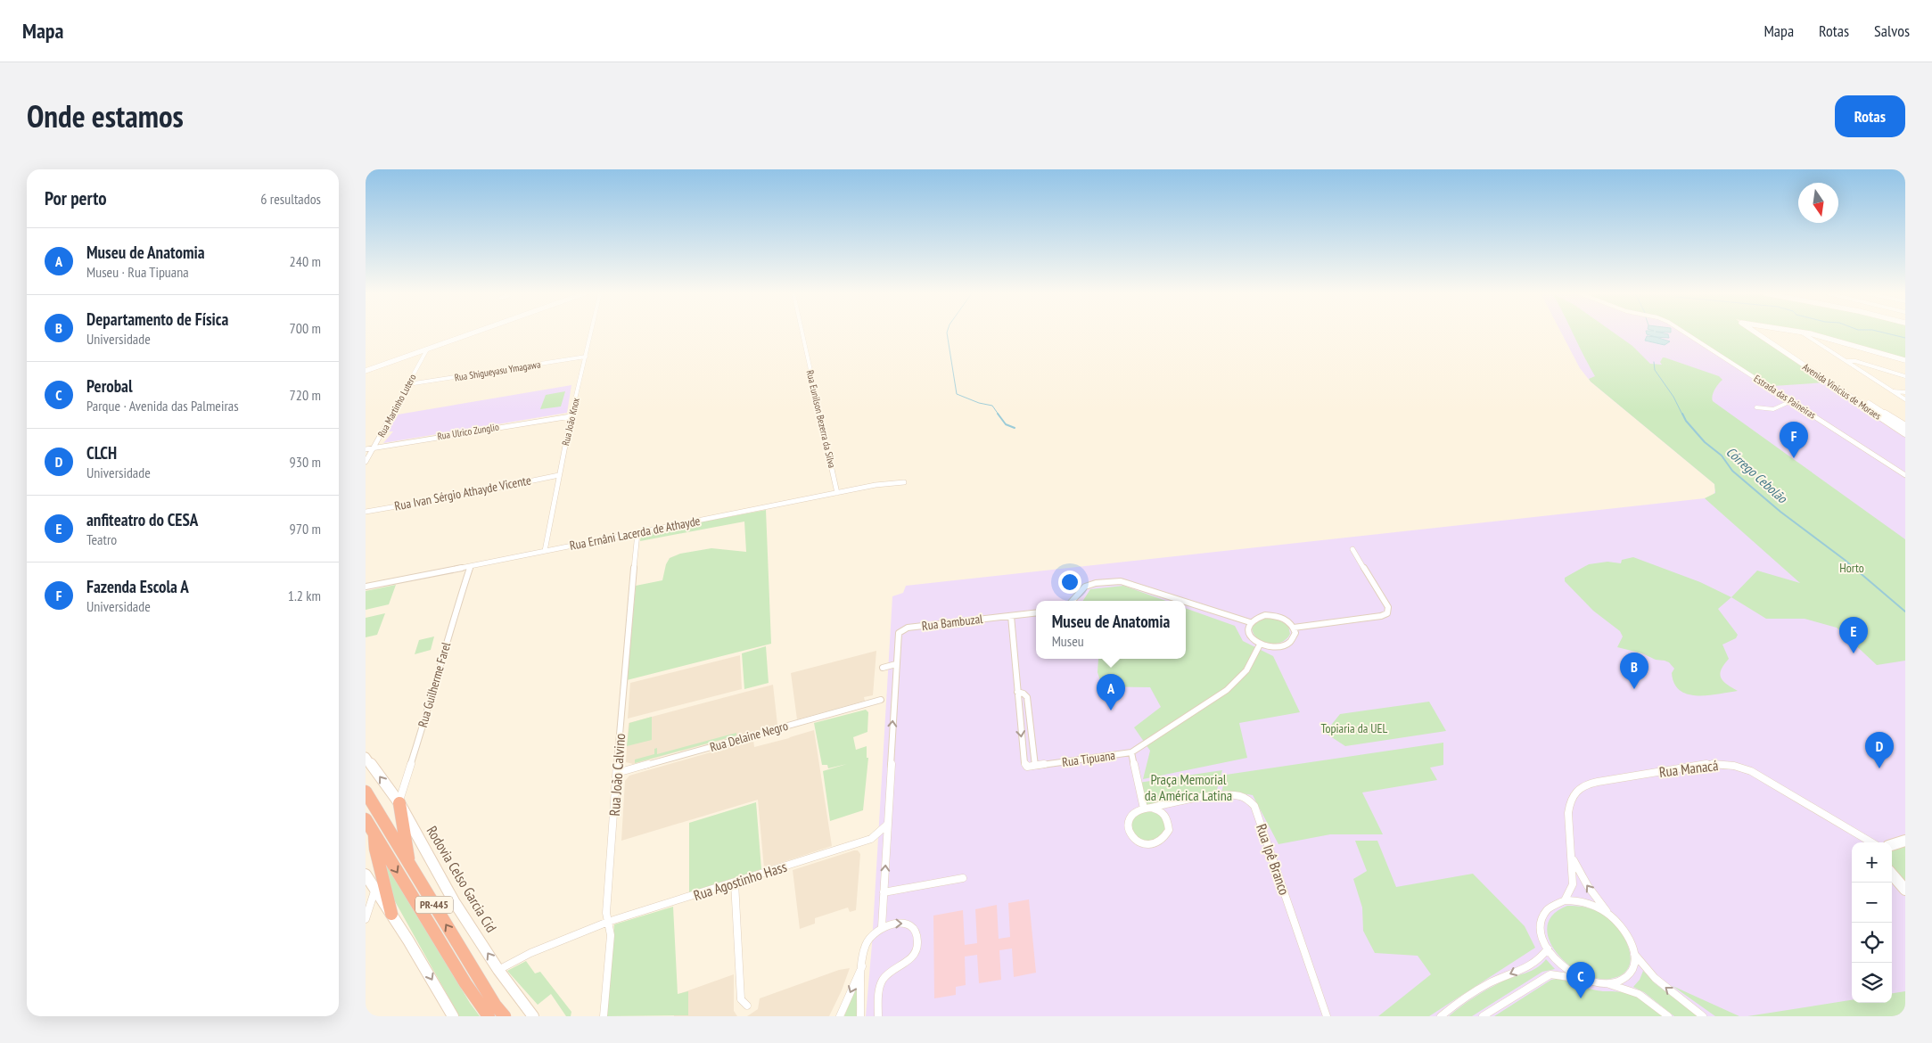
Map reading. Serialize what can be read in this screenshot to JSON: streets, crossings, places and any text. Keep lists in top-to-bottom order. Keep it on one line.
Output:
{"streets":{"highway":["PR-445"],"street":["Rua Shigueyasu Ymagawa","Avenida Vinicius de Moraes","Estrada das Paineiras","Rua Martinho Lutero","Rua Eunilson Bezerra da Silva","Rua João Knox","Rua Ulrico Zunglio","Rua Ivan Sérgio Athayde Vicente","Rua Ernâni Lacerda de Athayde","Rua Bambuzal","Rua Guilherme Farel","Rua Delaine Negro","Rua Tipuana","Rua Manacá","Rua João Calvino","Rua Ipê Branco","Rodovia Celso Garcia Cid","Rua Agostinho Hass"]},"crossings":[["Rua Shigueyasu Ymagawa","Rua Martinho Lutero"],["Rua Shigueyasu Ymagawa","Rua João Knox"],["Rua Martinho Lutero","Rua Ulrico Zunglio"],["Rua Eunilson Bezerra da Silva","Rua Ernâni Lacerda de Athayde"],["Rua João Knox","Rua Ulrico Zunglio"],["Rua João Knox","Rua Ivan Sérgio Athayde Vicente"],["Rua João Knox","Rua Ernâni Lacerda de Athayde"],["Rua Ernâni Lacerda de Athayde","Rua Guilherme Farel"],["Rua Ernâni Lacerda de Athayde","Rua João Calvino"],["Rua Bambuzal","Rua Agostinho Hass"],["Rua Guilherme Farel","Rodovia Celso Garcia Cid"],["Rua Delaine Negro","Rua João Calvino"],["Rua João Calvino","Rua Agostinho Hass"],["Rodovia Celso Garcia Cid","Rua Agostinho Hass"]],"one_way":["Rua Bambuzal"],"water":["Córrego Cebolão"],"parks":["Horto","Topiaria da UEL","Praça Memorial da América Latina"],"north":"bottom","page":{"header":"Mapa","nav":["Mapa","Rotas","Salvos"],"title":"Onde estamos","buttons":"Rotas","heading":["Por perto","6 resultados"],"list":[{"mark":"A","name":"Museu de Anatomia","note":"Museu · Rua Tipuana","value":"240 m"},{"mark":"B","name":"Departamento de Física","note":"Universidade","value":"700 m"},{"mark":"C","name":"Perobal","note":"Parque · Avenida das Palmeiras","value":"720 m"},{"mark":"D","name":"CLCH","note":"Universidade","value":"930 m"},{"mark":"E","name":"anfiteatro do CESA","note":"Teatro","value":"970 m"},{"mark":"F","name":"Fazenda Escola A","note":"Universidade","value":"1.2 km"}],"pins":["F","E","B","A","D","C"],"popup":["Museu de Anatomia","Museu"],"map_buttons":["+","−"]}}
